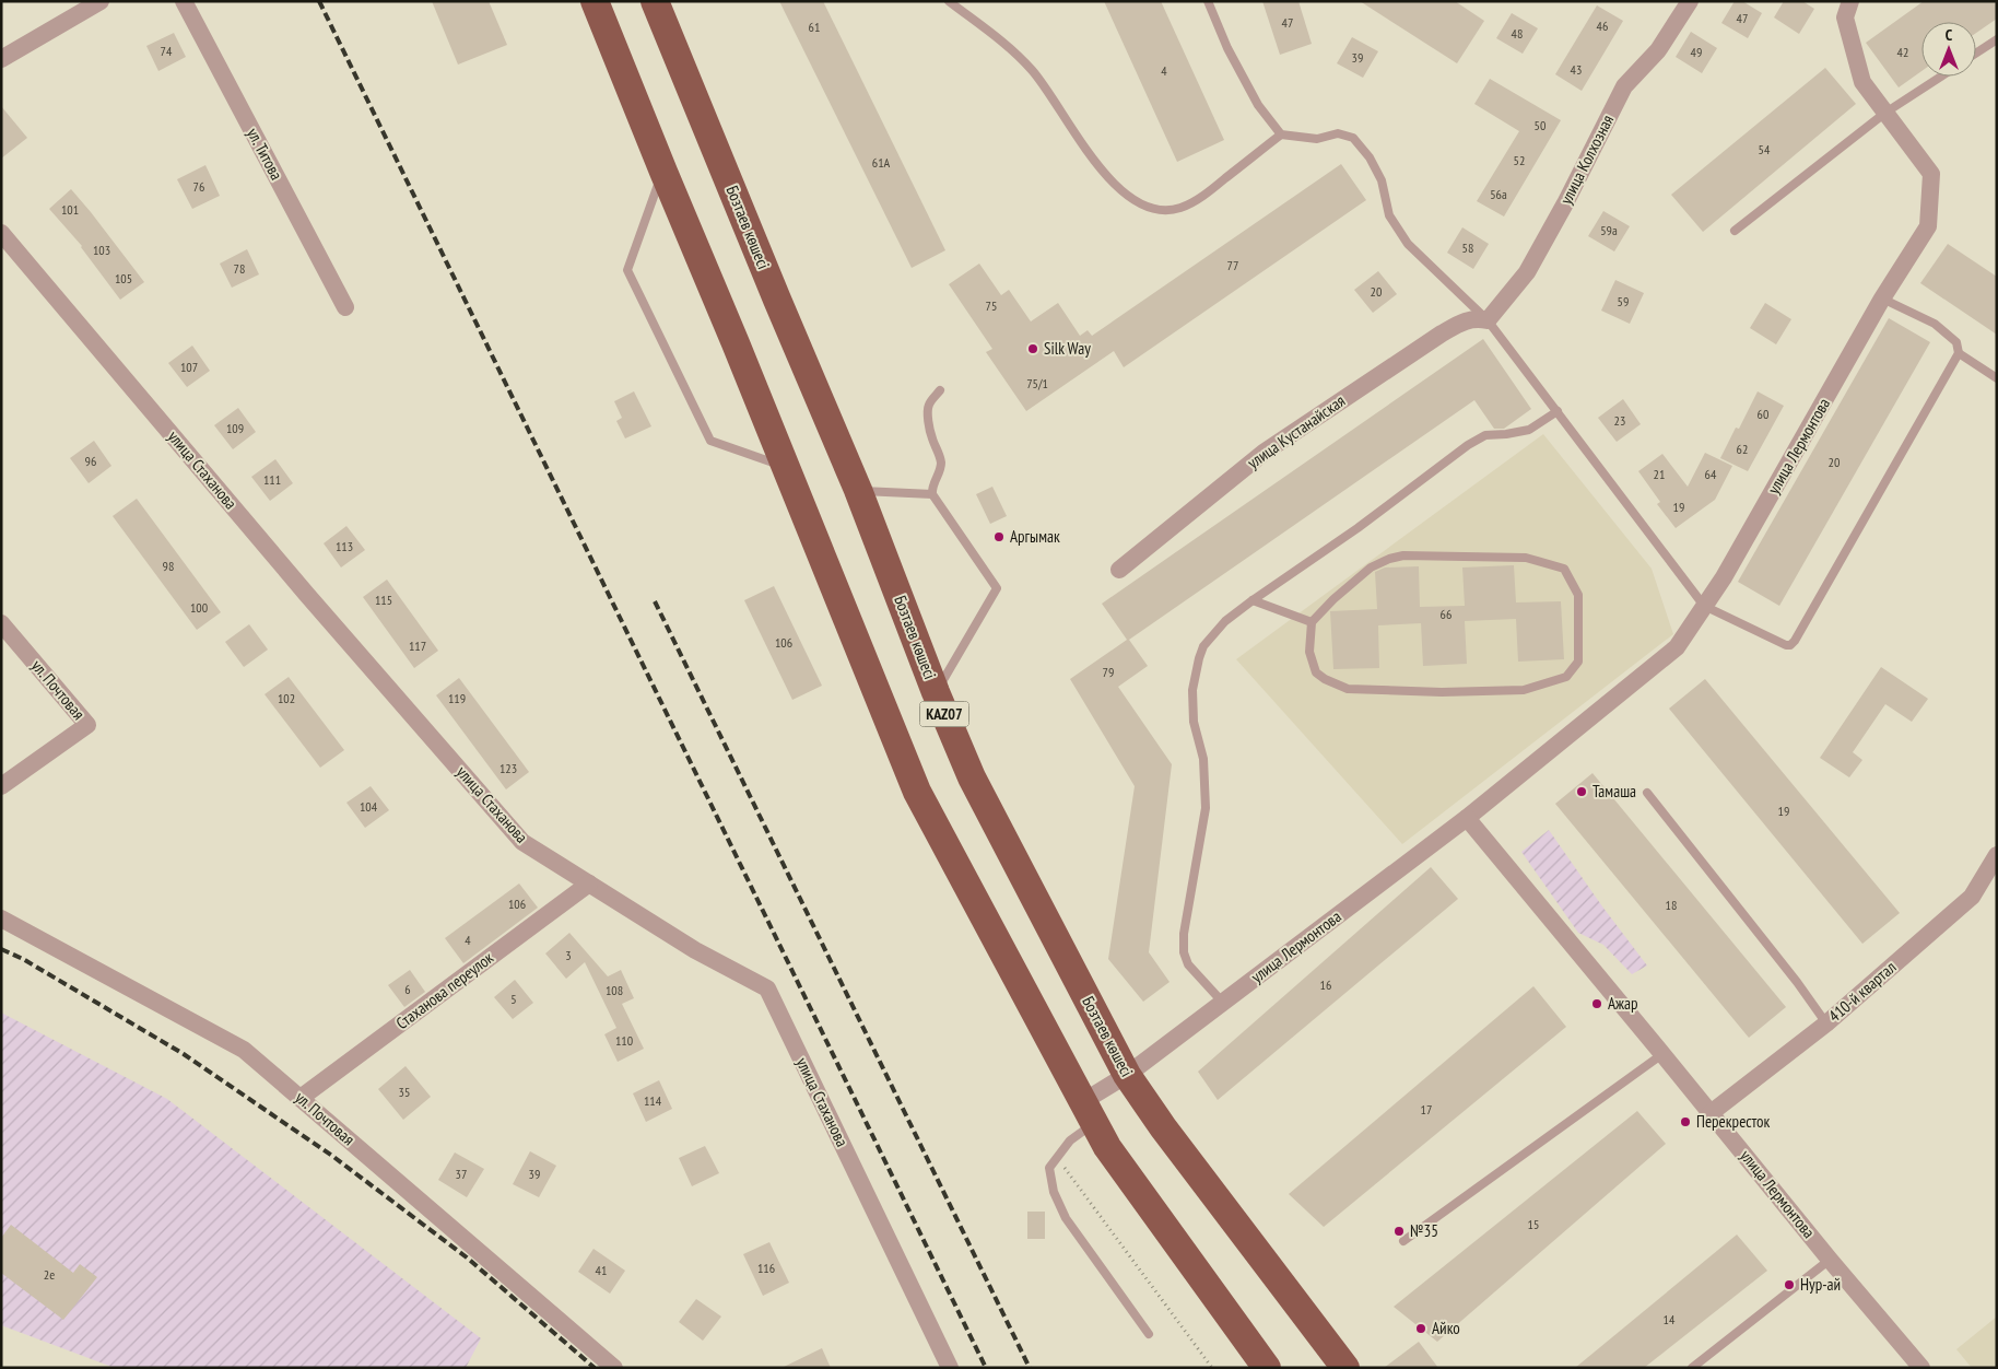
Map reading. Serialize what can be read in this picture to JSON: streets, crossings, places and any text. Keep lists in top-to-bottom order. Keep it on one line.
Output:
{"streets":{"highway":["Бозтаев көшесі","KAZ07"],"street":["ул. Титова","улица Колхозная","улица Кустанайская","улица Лермонтова","улица Стаханова","ул. Почтовая","Стаханова переулок","410-й квартал"]},"crossings":[["улица Колхозная","улица Кустанайская"],["Бозтаев көшесі","улица Лермонтова"],["улица Лермонтова","410-й квартал"],["улица Стаханова","Стаханова переулок"],["ул. Почтовая","Стаханова переулок"]],"places":["Silk Way","Аргымак","Тамаша","Ажар","Перекресток","№35","Нур-ай","Айко"],"house_numbers":["47","47","46","61","48","74","49","42","39","43","4","50","54","52","61А","76","56а","101","59а","58","103","77","78","105","20","59","75","107","75/1","60","23","109","62","96","20","21","64","111","19","113","98","115","100","66","106","117","79","102","119","123","104","19","106","18","4","3","16","6","108","5","110","35","114","17","37","39","15","116","41","2е","14"],"north":"top"}
